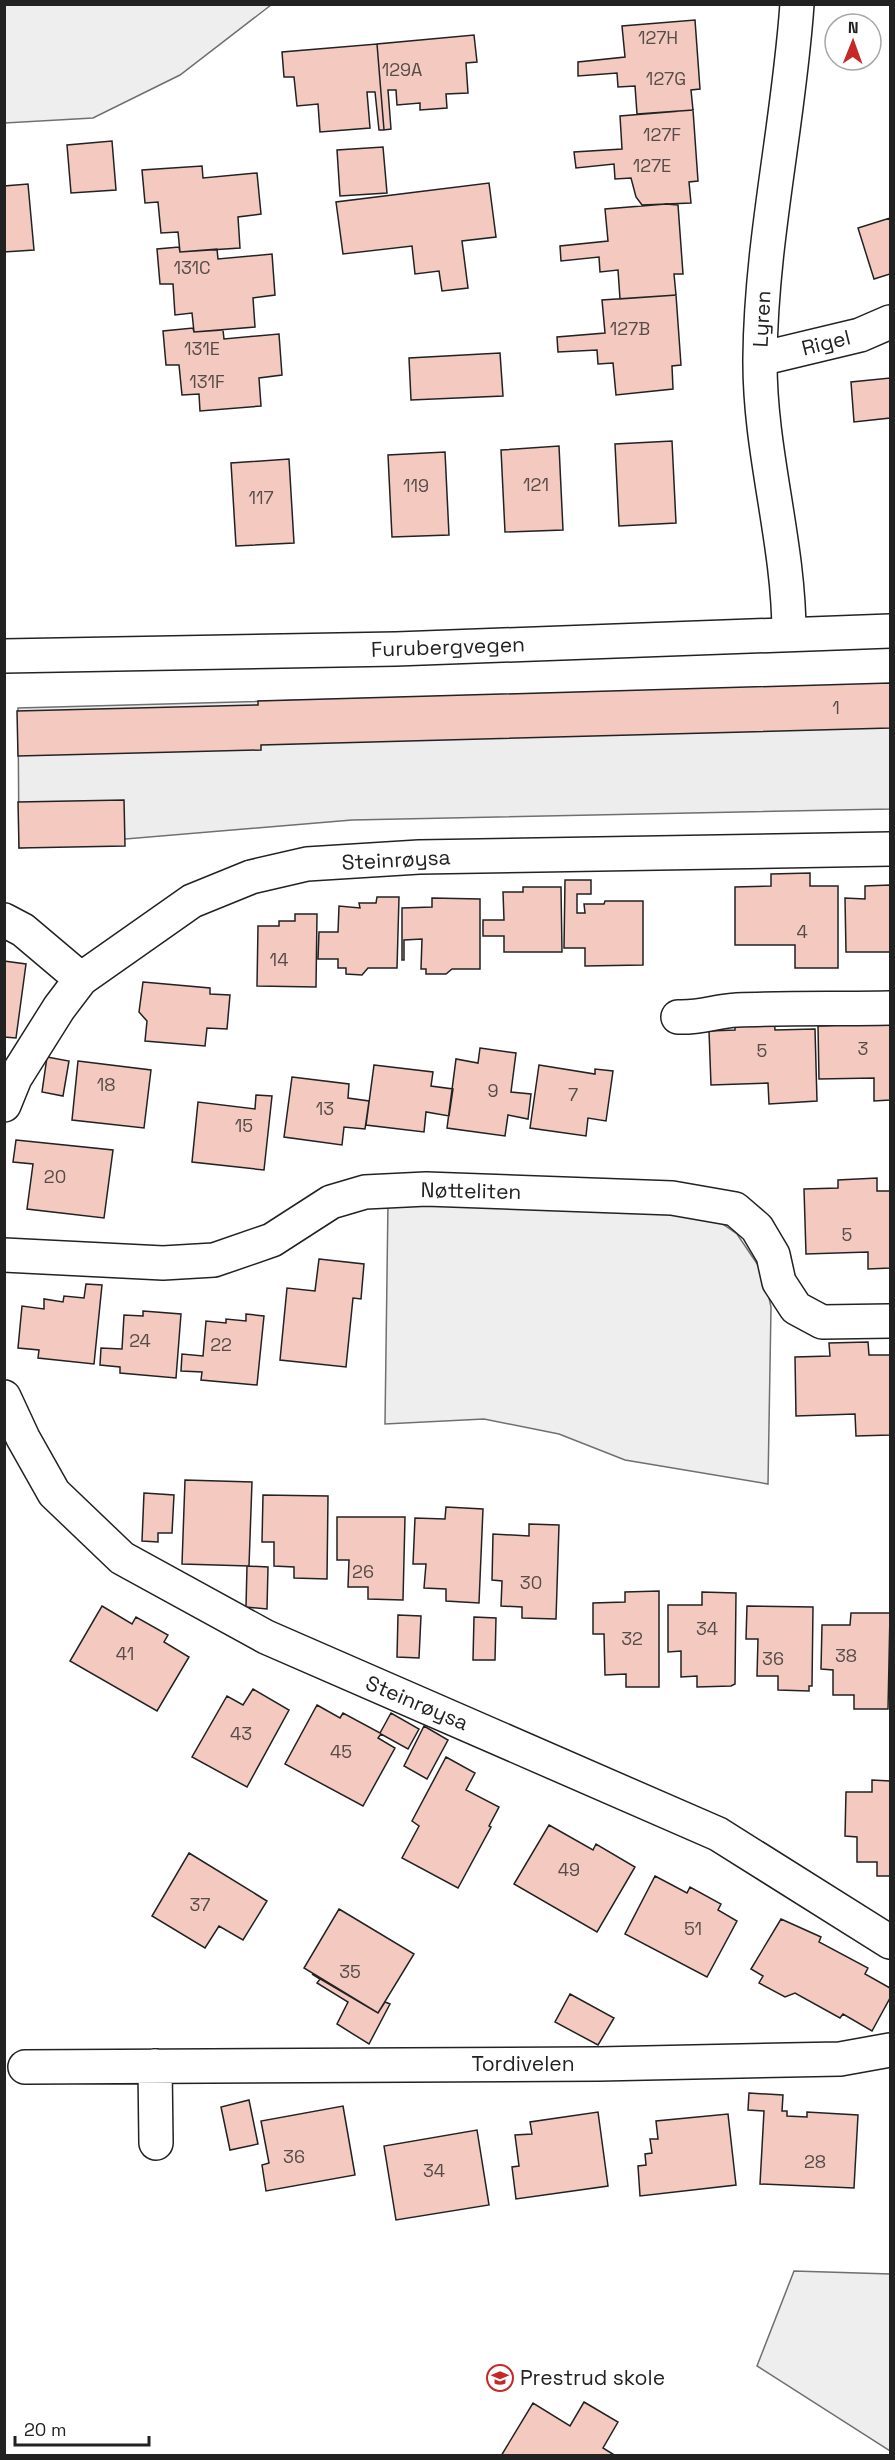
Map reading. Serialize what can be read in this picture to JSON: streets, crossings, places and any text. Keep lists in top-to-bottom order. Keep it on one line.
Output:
{"streets":{"street":["Lyren","Rigel","Furubergvegen","Steinrøysa","Nøtteliten","Tordivelen"]},"crossings":[["Lyren","Rigel"],["Lyren","Furubergvegen"]],"places":{"school or university":["Prestrud skole"]},"house_numbers":["127H","129A","127G","127F","127E","131C","127B","131E","131F","121","119","117","1","4","14","3","5","18","9","7","13","15","20","5","24","22","26","30","34","32","41","38","36","43","45","49","37","51","35","36","28","34"],"scale_bar":"20 m","north":"top"}
